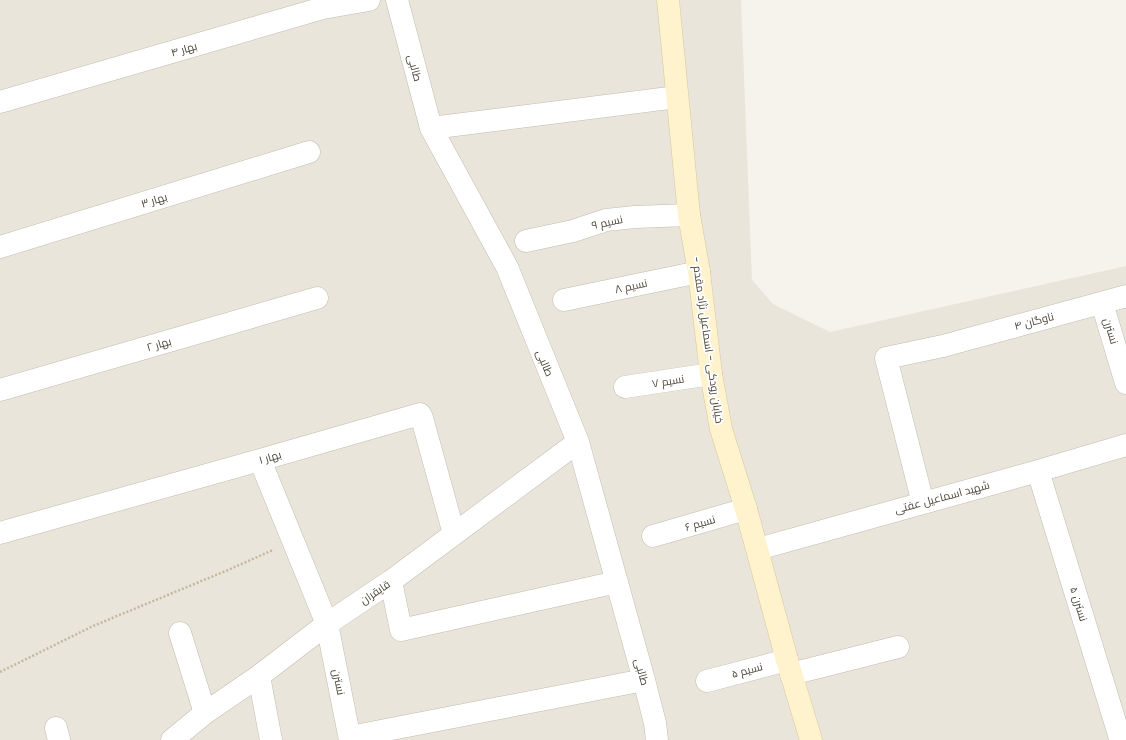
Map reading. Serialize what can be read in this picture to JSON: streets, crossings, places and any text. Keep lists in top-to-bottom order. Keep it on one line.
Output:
{"streets":{"street":["بهار ۴","طالبی","بهار ۳","نسیم ۹","نسیم ۸","ناوگان ۴","نسترن","- خیابان رودکی - اسماعیل نژاد مقدم","بهار ۲","نسیم ۷","بهار ۱","شهید اسماعیل عفتی","نسیم ۶","قایقران","نسترن ۵","نسیم ۵"]},"crossings":[["طالبی","قایقران"],["نسیم ۹","- خیابان رودکی - اسماعیل نژاد مقدم"],["نسیم ۸","- خیابان رودکی - اسماعیل نژاد مقدم"],["ناوگان ۴","نسترن"],["ناوگان ۴","شهید اسماعیل عفتی"],["نسترن","بهار ۱"],["نسترن","قایقران"],["- خیابان رودکی - اسماعیل نژاد مقدم","نسیم ۷"],["- خیابان رودکی - اسماعیل نژاد مقدم","شهید اسماعیل عفتی"],["- خیابان رودکی - اسماعیل نژاد مقدم","نسیم ۶"],["- خیابان رودکی - اسماعیل نژاد مقدم","نسیم ۵"],["بهار ۱","قایقران"],["شهید اسماعیل عفتی","نسترن ۵"]]}
